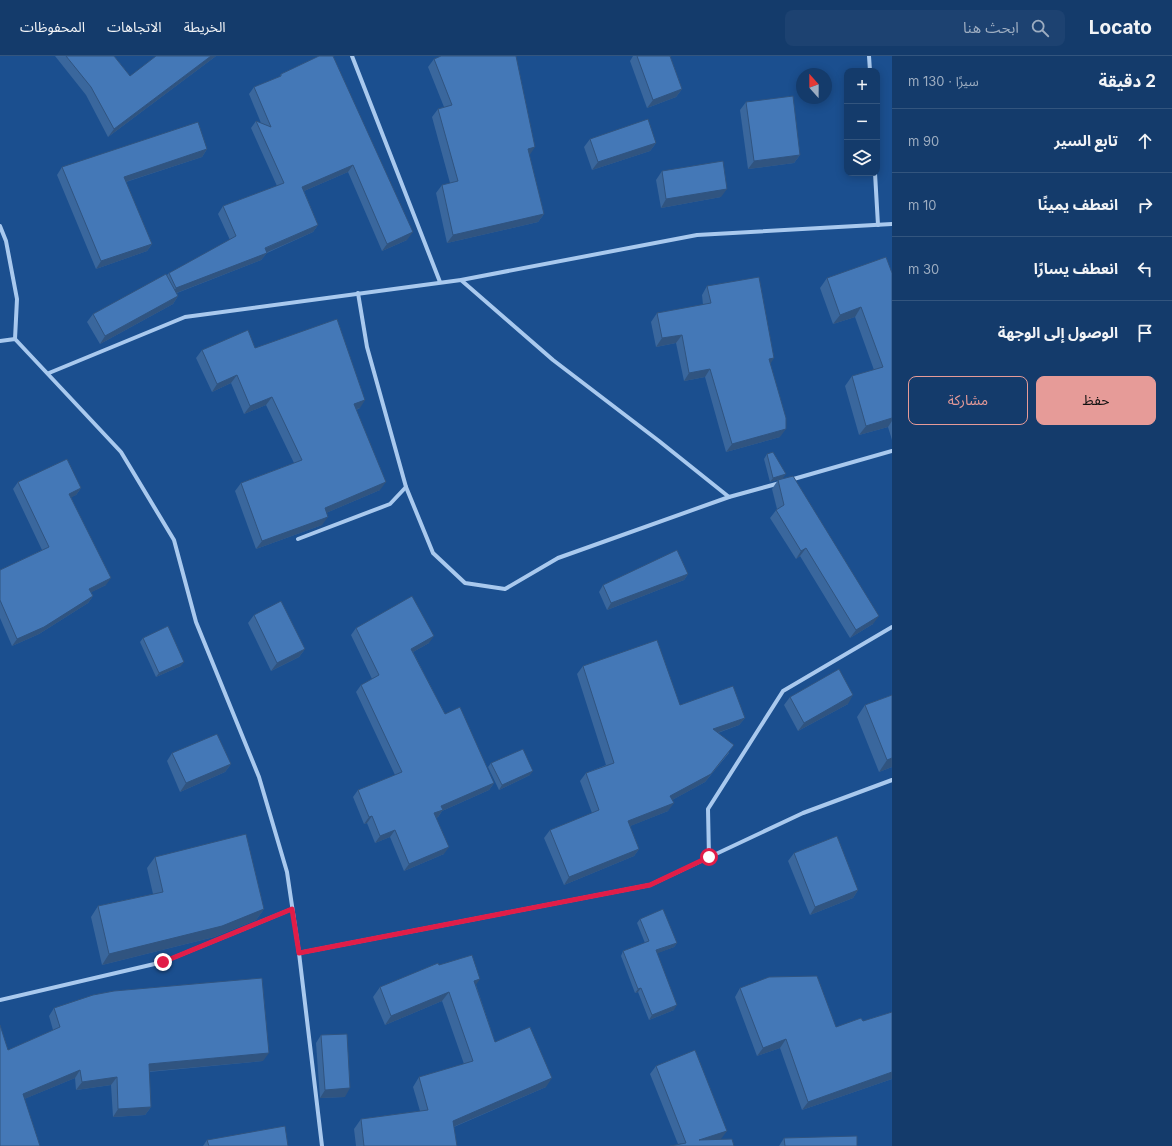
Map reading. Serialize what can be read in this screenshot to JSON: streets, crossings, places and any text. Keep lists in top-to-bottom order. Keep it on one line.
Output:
{"north":"top","page":{"header":"Locato","search":"ابحث هنا","nav":["الخريطة","الاتجاهات","المحفوظات"],"heading":["2 دقيقة","سيرًا · 130 m"],"map_buttons":["+","−"],"list":[["تابع السير","90 m"],["انعطف يمينًا","10 m"],["انعطف يسارًا","30 m"],"الوصول إلى الوجهة"],"buttons":["حفظ","مشاركة"]}}
